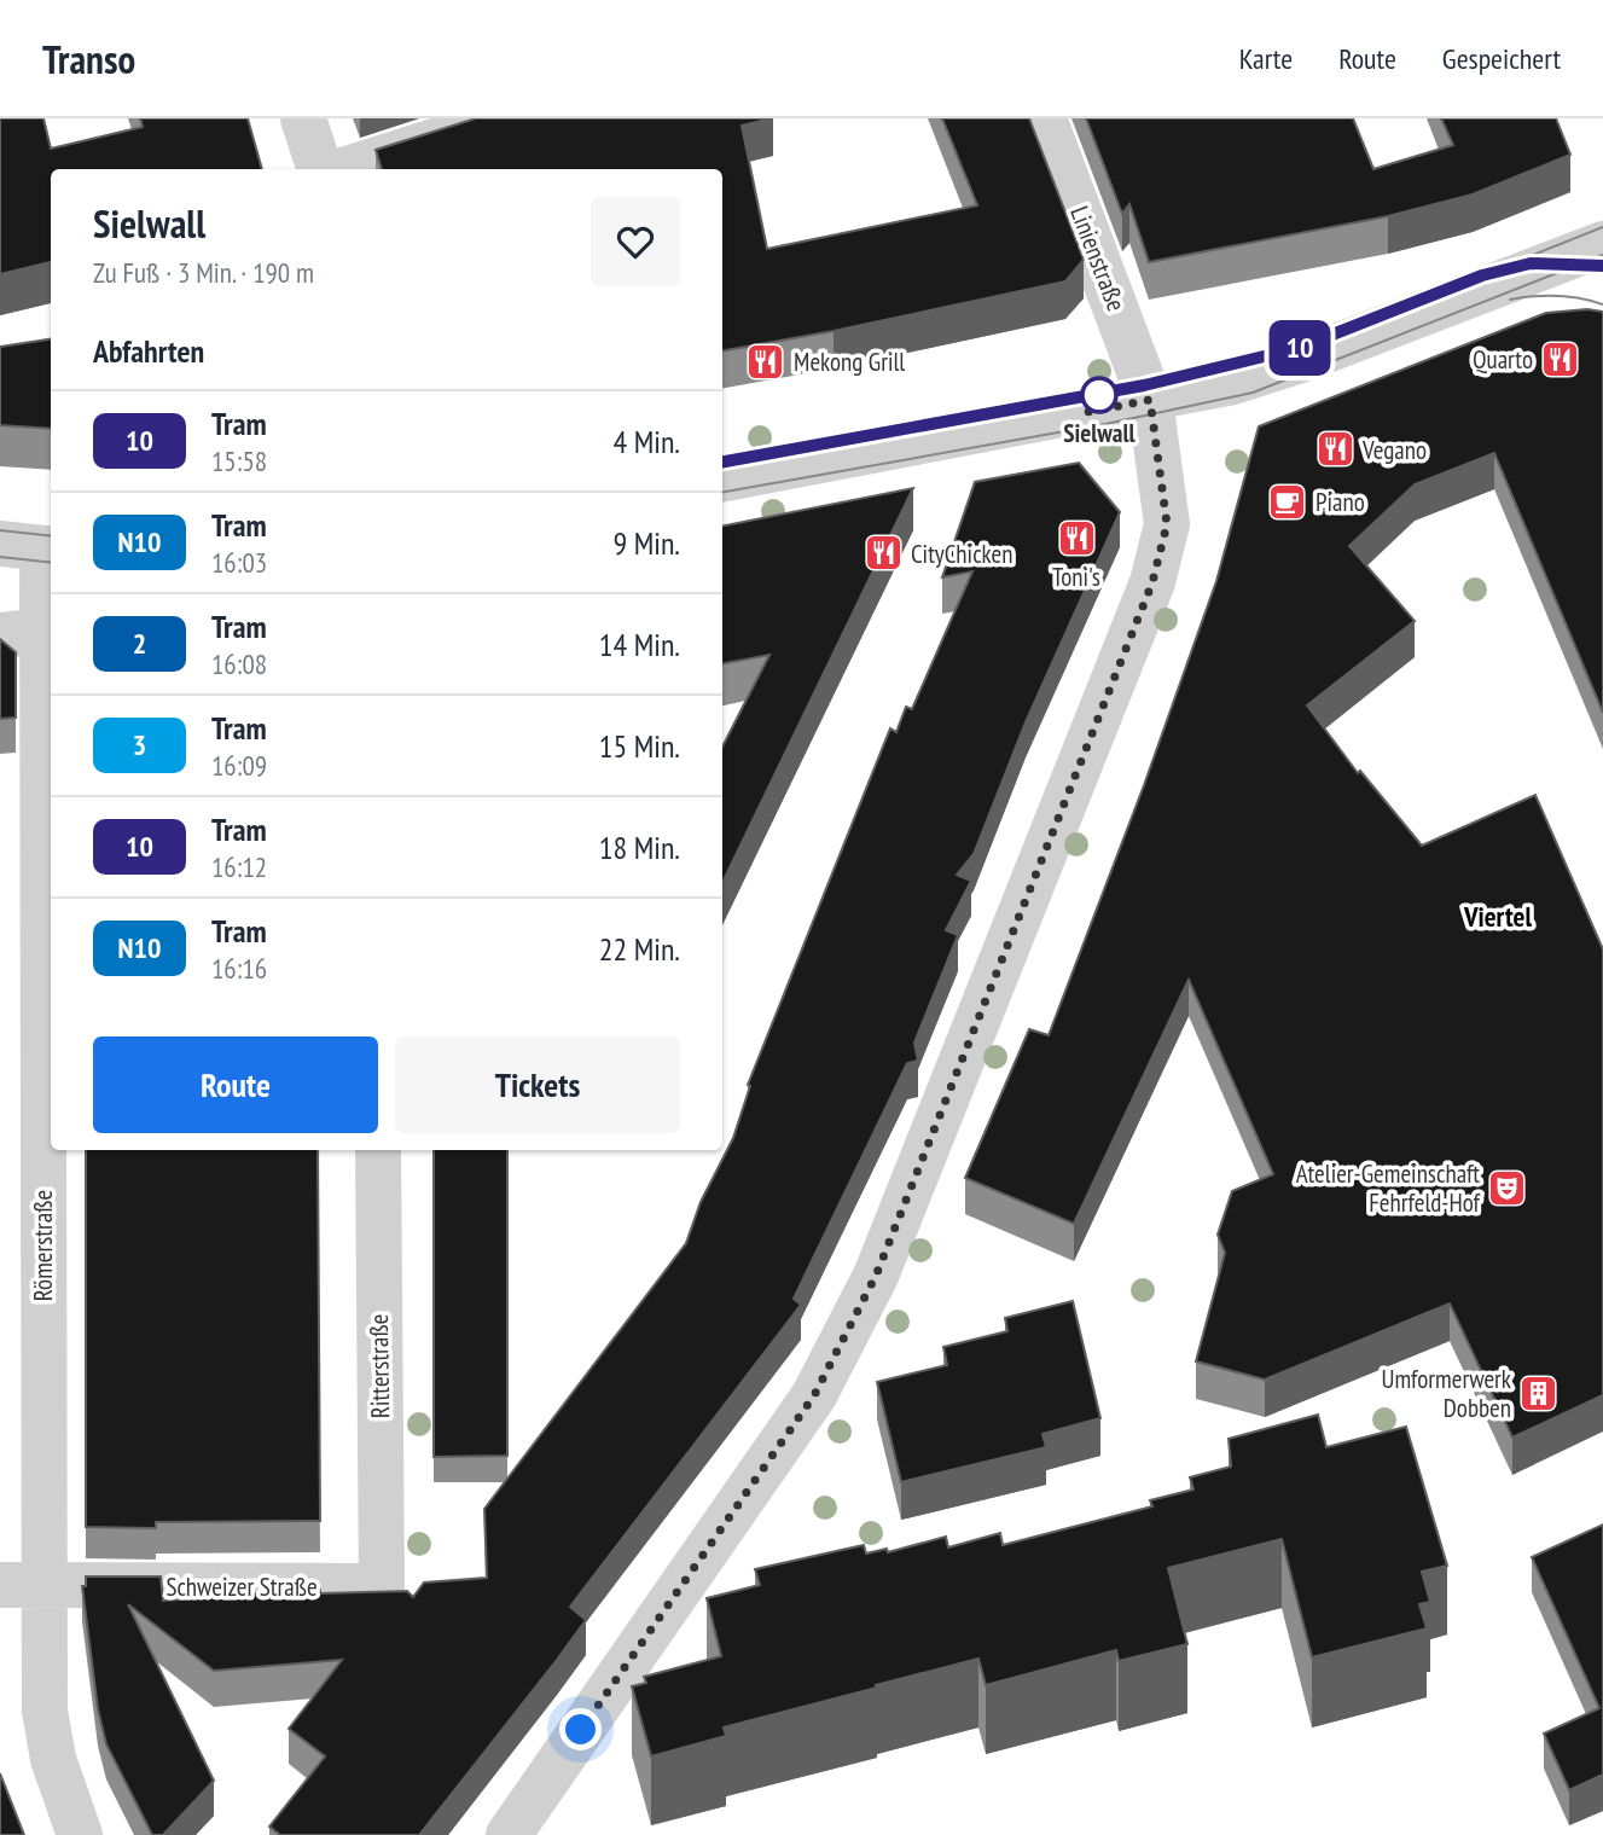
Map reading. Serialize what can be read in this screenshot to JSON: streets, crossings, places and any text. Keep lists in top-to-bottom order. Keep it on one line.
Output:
{"streets":{"street":["Linienstraße","Römerstraße","Ritterstraße","Schweizer Straße"]},"crossings":[["Römerstraße","Schweizer Straße"],["Ritterstraße","Schweizer Straße"]],"districts":["Viertel"],"places":{"restaurant":["Quarto","Mekong Grill","Vegano","Toni's","CityChicken"],"other":["Sielwall"],"cafe":["Piano"],"theatre":["Atelier-Gemeinschaft Fehrfeld-Hof"],"building":["Umformerwerk Dobben"]},"lines":["tram line 10"],"page":{"header":"Transo","nav":["Karte","Route","Gespeichert"],"on_map":"10","heading":[["Sielwall","Zu Fuß · 3 Min. · 190 m"],"Abfahrten"],"list":[{"mark":"10","name":"Tram","note":"15:58","value":"4 Min."},{"mark":"N10","name":"Tram","note":"16:03","value":"9 Min."},{"mark":"2","name":"Tram","note":"16:08","value":"14 Min."},{"mark":"3","name":"Tram","note":"16:09","value":"15 Min."},{"mark":"10","name":"Tram","note":"16:12","value":"18 Min."},{"mark":"N10","name":"Tram","note":"16:16","value":"22 Min."}],"buttons":["Route","Tickets"]}}
